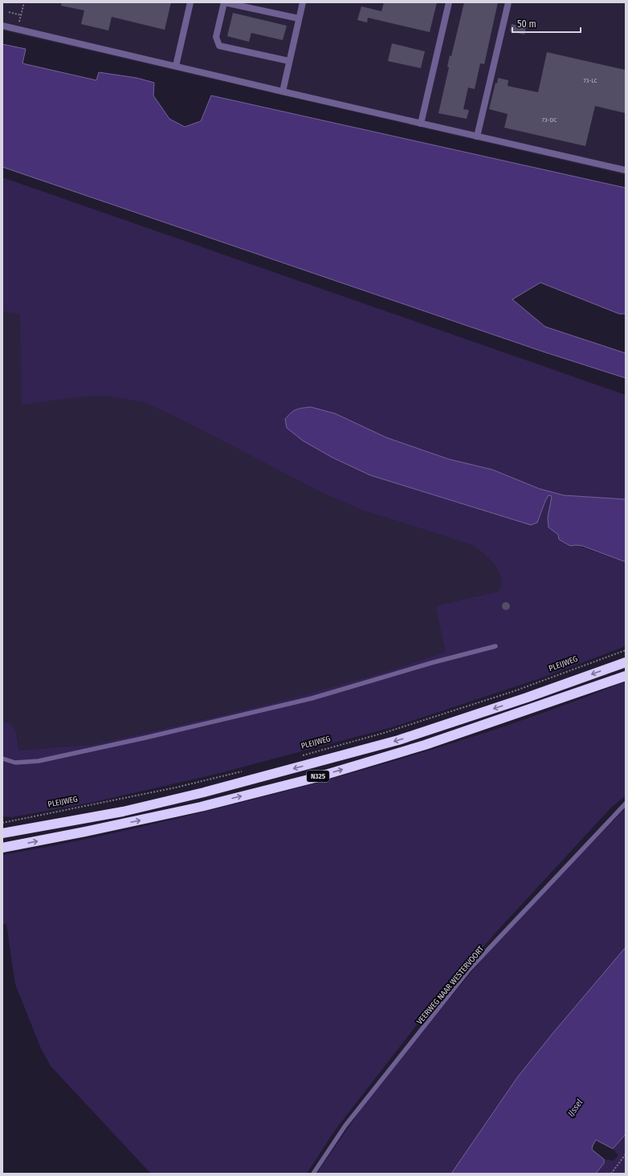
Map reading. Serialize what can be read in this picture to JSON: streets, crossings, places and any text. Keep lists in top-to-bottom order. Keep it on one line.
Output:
{"streets":{"highway":["N325"],"lane":["VEERWEG NAAR WESTERVOORT"],"path":["PLEIJWEG"]},"water":["IJssel"],"house_numbers":["73-LC","73-DC"],"scale_bar":"50 m"}
